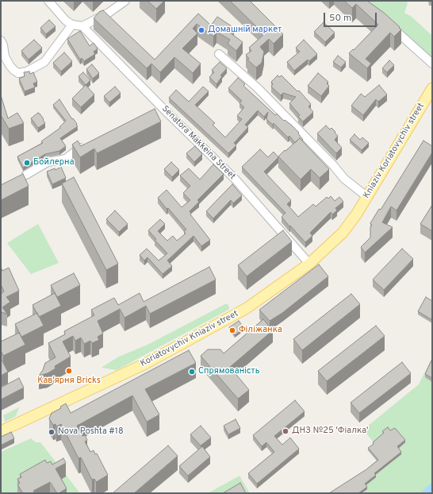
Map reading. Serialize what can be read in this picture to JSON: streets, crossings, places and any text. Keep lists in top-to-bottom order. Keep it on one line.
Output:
{"streets":{"main road":["Kniaziv Koriatovychiv street","Koriatovychiv Kniaziv street"],"street":["Senatora Makkeina Street"]},"crossings":[["Senatora Makkeina Street","Koriatovychiv Kniaziv street"],["Kniaziv Koriatovychiv street","Koriatovychiv Kniaziv street"]],"places":["Домашній маркет","Бойлерна","Філіжанка","Кав'ярня Bricks","Спрямованість","ДНЗ №25 'Фіалка'","Nova Poshta #18"],"scale_bar":"50 m"}
